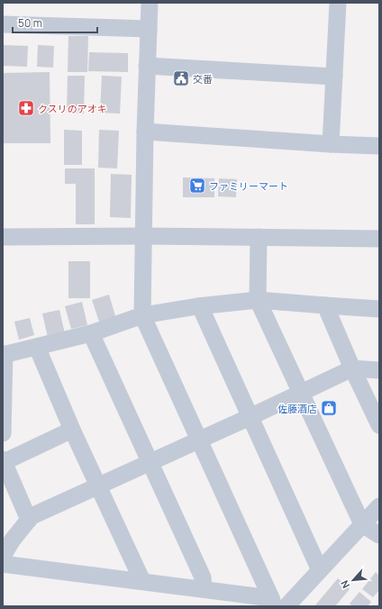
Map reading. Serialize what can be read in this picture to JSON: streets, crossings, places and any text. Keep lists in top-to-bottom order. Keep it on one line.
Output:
{"places":{"public building":["交番"],"pharmacy":["クスリのアオキ"],"supermarket":["ファミリーマート"],"shop":["佐藤酒店"]},"scale_bar":"50 m","north":"bottom left"}
